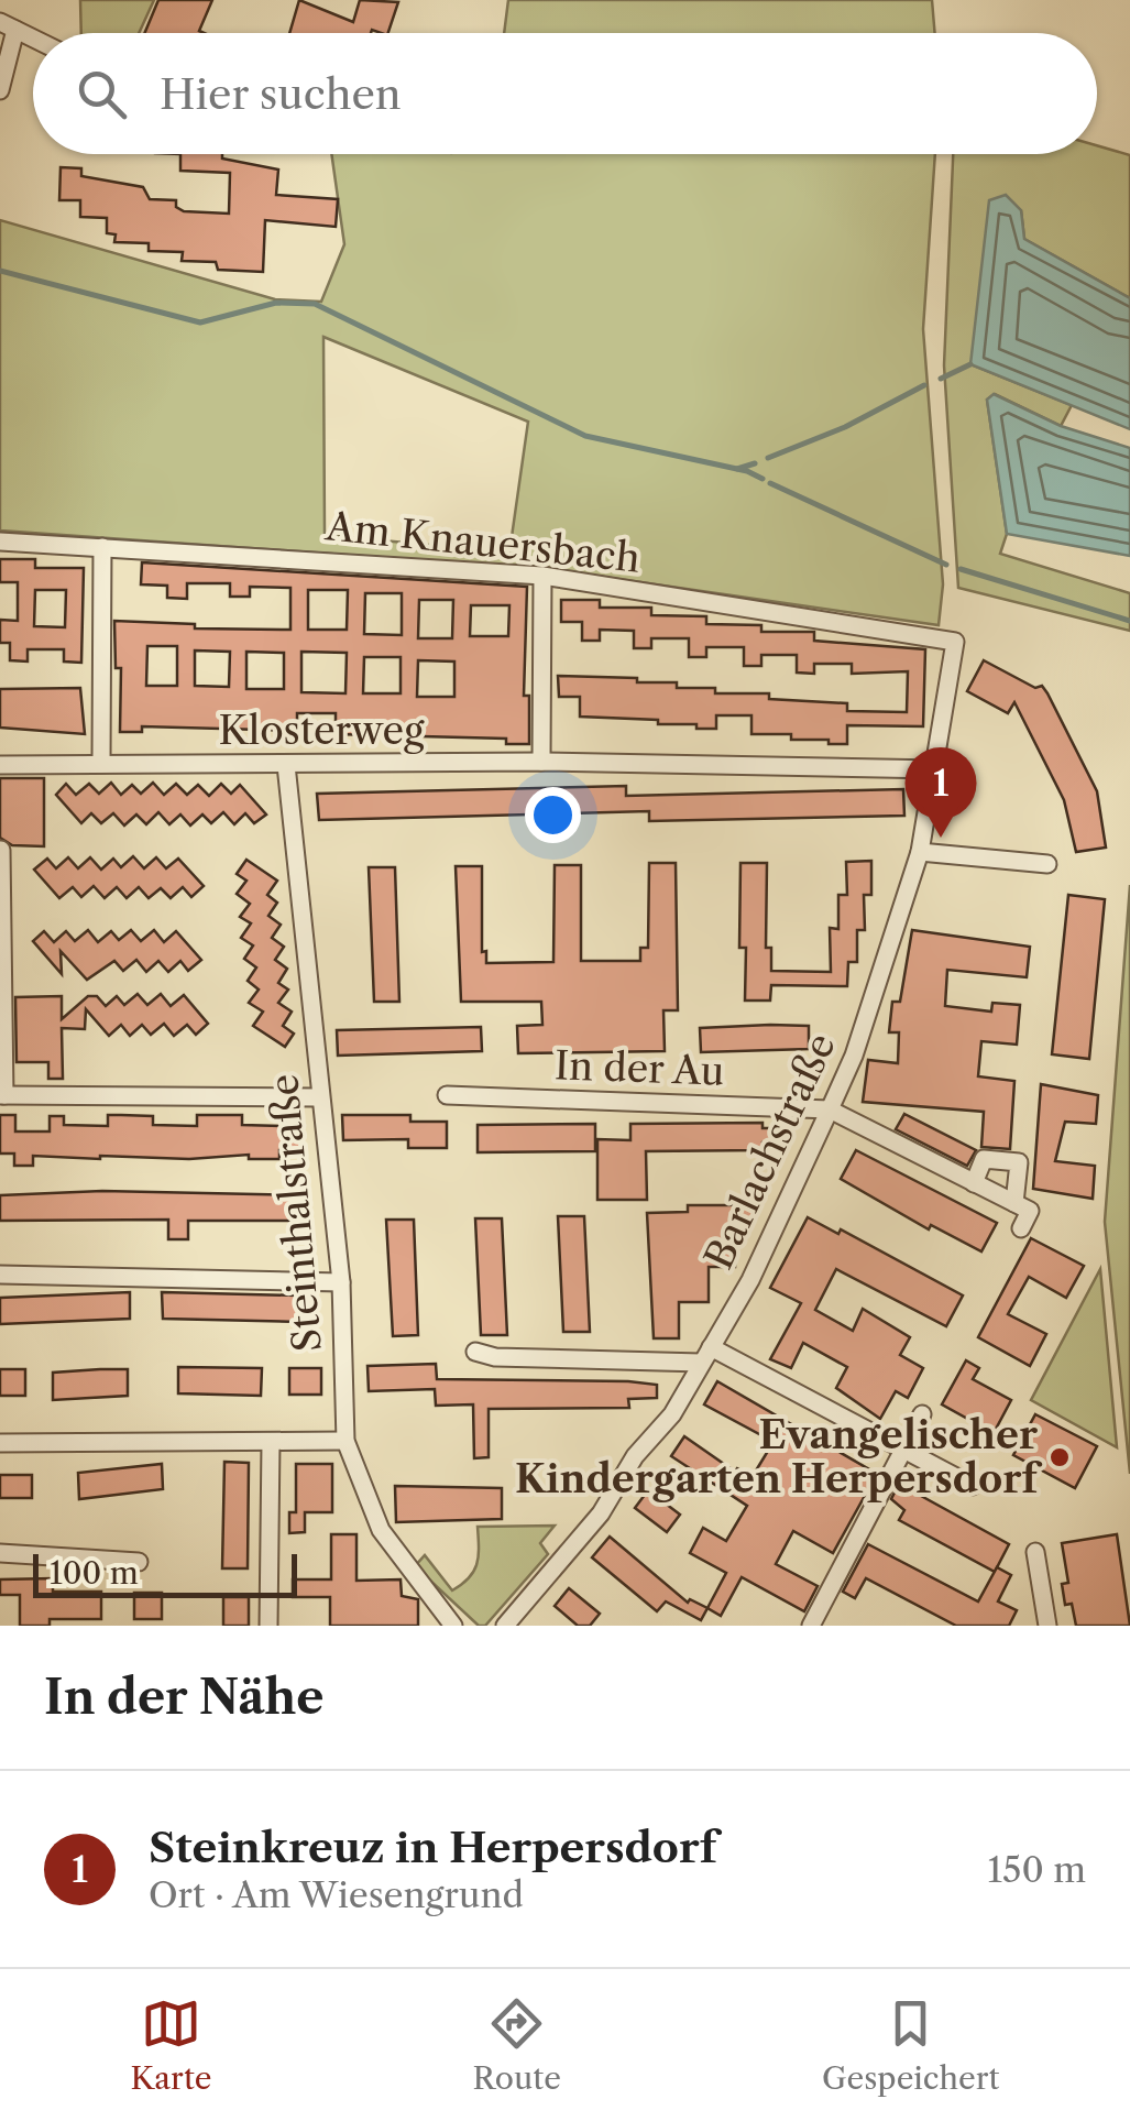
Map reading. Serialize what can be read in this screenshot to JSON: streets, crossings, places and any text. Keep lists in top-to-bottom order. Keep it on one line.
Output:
{"streets":{"street":["Am Knauersbach","Klosterweg","In der Au","Barlachstraße","Steinthalstraße"]},"crossings":[["Am Knauersbach","Barlachstraße"],["Klosterweg","Barlachstraße"],["Klosterweg","Steinthalstraße"],["In der Au","Barlachstraße"]],"places":["Evangelischer Kindergarten Herpersdorf"],"scale_bar":"100 m","page":{"search":"Hier suchen","pins":"1","scale":"100 m","heading":"In der Nähe","list":[{"mark":"1","name":"Steinkreuz in Herpersdorf","note":"Ort · Am Wiesengrund","value":"150 m"}],"nav":["Karte","Route","Gespeichert"]}}
